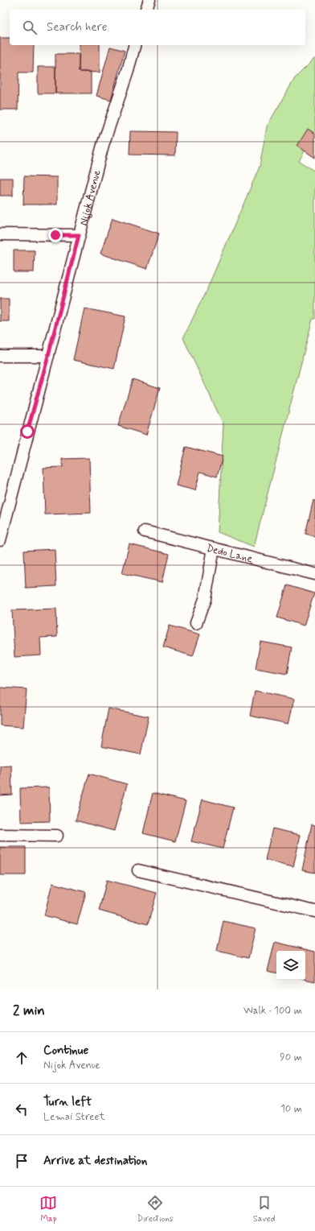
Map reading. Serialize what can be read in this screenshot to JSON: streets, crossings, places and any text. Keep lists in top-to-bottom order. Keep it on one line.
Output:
{"streets":{"street":["Nijok Avenue","Dedo Lane"]},"page":{"search":"Search here","heading":["2 min","Walk · 100 m"],"list":[["Continue","Nijok Avenue","90 m"],["Turn left","Lemai Street","10 m"],"Arrive at destination"],"nav":["Map","Directions","Saved"]}}
